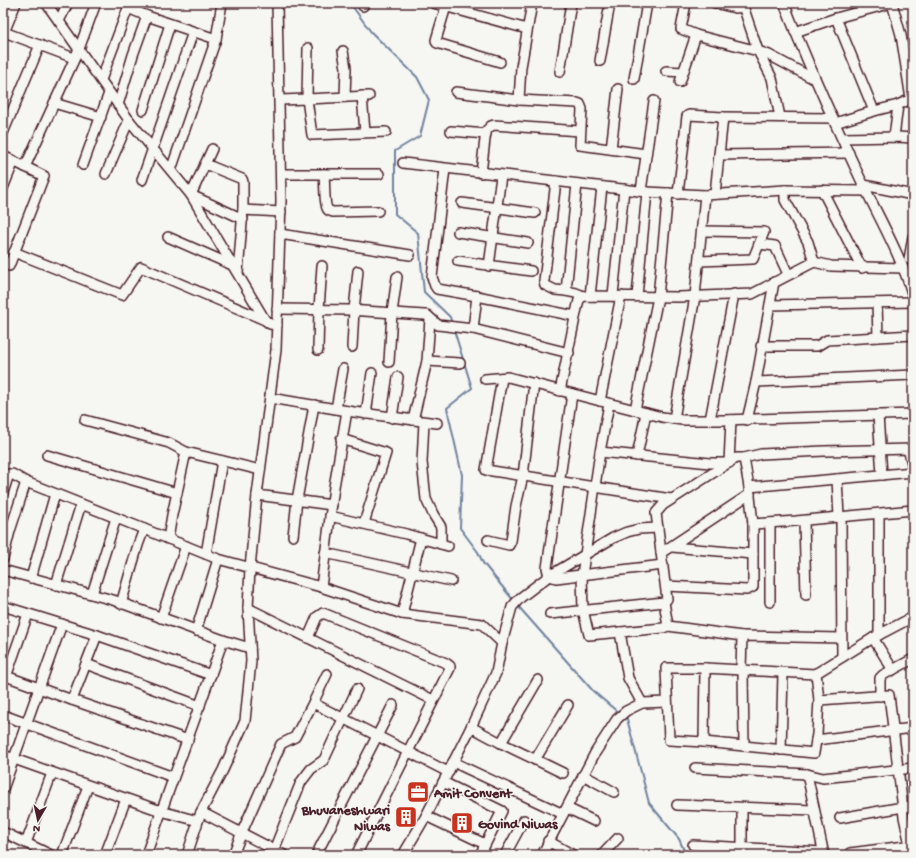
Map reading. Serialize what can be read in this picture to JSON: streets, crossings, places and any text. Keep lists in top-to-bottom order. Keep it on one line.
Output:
{"places":{"office":["Amit Convent"],"building":["Bhuvaneshwari Niwas","Govind Niwas"]},"north":"bottom"}
